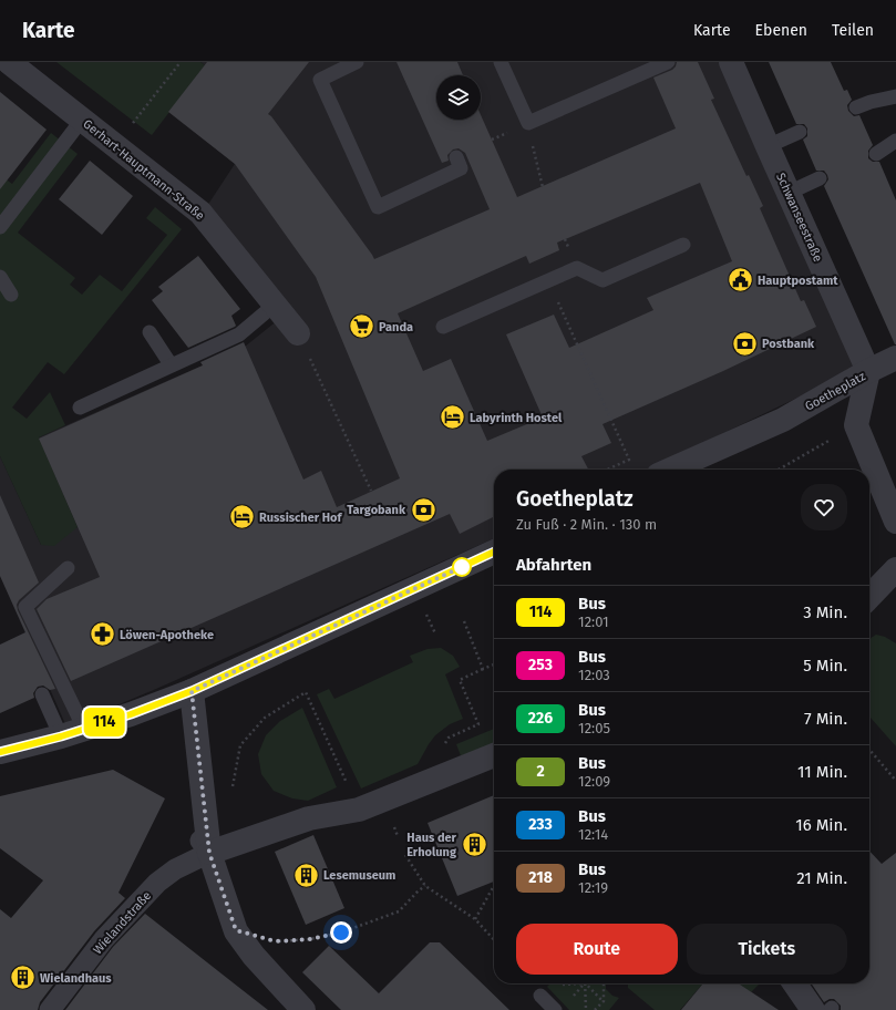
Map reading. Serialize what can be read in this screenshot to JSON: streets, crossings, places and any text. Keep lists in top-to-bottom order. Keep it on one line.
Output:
{"streets":{"street":["Gerhart-Hauptmann-Straße","Schwanseestraße","Goetheplatz","Wielandstraße"]},"crossings":[["Schwanseestraße","Goetheplatz"]],"places":{"public building":["Hauptpostamt"],"supermarket":["Panda"],"bank":["Postbank","Targobank"],"hotel":["Labyrinth Hostel","Russischer Hof"],"pharmacy":["Löwen-Apotheke"],"building":["Haus der Erholung","Lesemuseum","Wielandhaus"]},"lines":["bus line 114"],"page":{"header":"Karte","nav":["Karte","Ebenen","Teilen"],"on_map":"114","heading":[["Goetheplatz","Zu Fuß · 2 Min. · 130 m"],"Abfahrten"],"list":[{"mark":"114","name":"Bus","note":"12:01","value":"3 Min."},{"mark":"253","name":"Bus","note":"12:03","value":"5 Min."},{"mark":"226","name":"Bus","note":"12:05","value":"7 Min."},{"mark":"2","name":"Bus","note":"12:09","value":"11 Min."},{"mark":"233","name":"Bus","note":"12:14","value":"16 Min."},{"mark":"218","name":"Bus","note":"12:19","value":"21 Min."}],"buttons":["Route","Tickets"]}}
